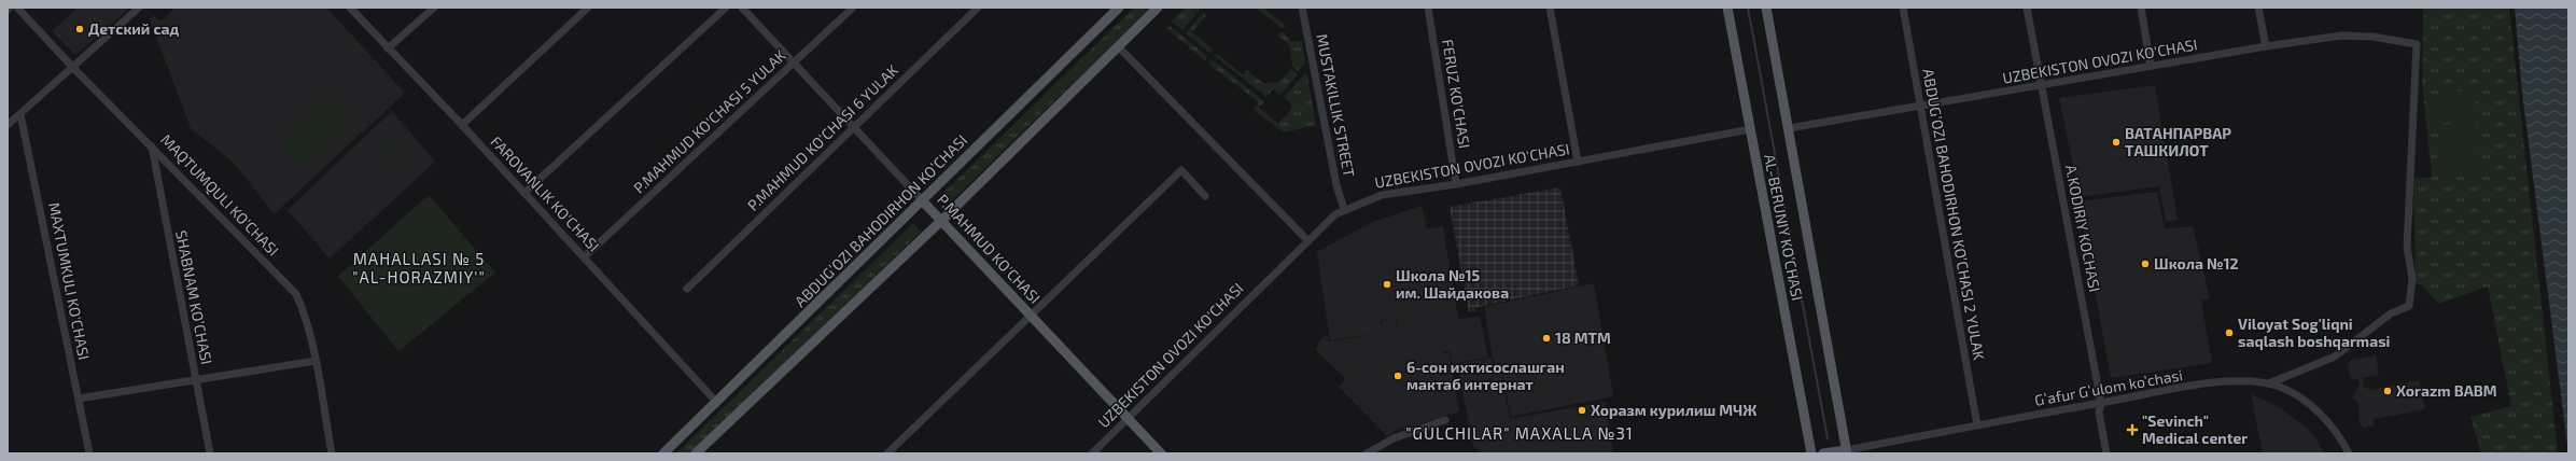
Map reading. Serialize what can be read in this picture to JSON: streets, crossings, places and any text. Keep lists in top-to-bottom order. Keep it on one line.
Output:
{"streets":{"main road":["ABDUG’OZI BAHODIRHON KO’CHASI","AL-BERUNIY KO’CHASI","P.MAHMUD KO'CHASI"],"street":["UZBEKISTON OVOZI KO'CHASI","FERUZ KO'CHASI","MUSTAKILLIK STREET","P.MAHMUD KO'CHASI 5 YULAK","P.MAHMUD KO'CHASI 6 YULAK","FAROVANLIK KO'CHASI","MAQTUMQULI KO'CHASI","ABDUG’OZI BAHODIRHON KO’CHASI 2 YULAK","A.KODIRIY KOCHASI","MАXTUMKULI KO'CHASI","SHABNAM KO’CHASI","Gʻafur Gʻulom ko’chasi"]},"crossings":[["UZBEKISTON OVOZI KO'CHASI","FERUZ KO'CHASI"],["UZBEKISTON OVOZI KO'CHASI","MUSTAKILLIK STREET"],["UZBEKISTON OVOZI KO'CHASI","ABDUG’OZI BAHODIRHON KO’CHASI 2 YULAK"],["UZBEKISTON OVOZI KO'CHASI","AL-BERUNIY KO’CHASI"],["UZBEKISTON OVOZI KO'CHASI","A.KODIRIY KOCHASI"],["UZBEKISTON OVOZI KO'CHASI","P.MAHMUD KO'CHASI"],["UZBEKISTON OVOZI KO'CHASI","Gʻafur Gʻulom ko’chasi"],["P.MAHMUD KO'CHASI 5 YULAK","FAROVANLIK KO'CHASI"],["P.MAHMUD KO'CHASI 5 YULAK","P.MAHMUD KO'CHASI"],["P.MAHMUD KO'CHASI 6 YULAK","P.MAHMUD KO'CHASI"],["FAROVANLIK KO'CHASI","ABDUG’OZI BAHODIRHON KO’CHASI"],["MAQTUMQULI KO'CHASI","SHABNAM KO’CHASI"],["ABDUG’OZI BAHODIRHON KO’CHASI 2 YULAK","Gʻafur Gʻulom ko’chasi"],["ABDUG’OZI BAHODIRHON KO’CHASI","P.MAHMUD KO'CHASI"],["AL-BERUNIY KO’CHASI","Gʻafur Gʻulom ko’chasi"],["A.KODIRIY KOCHASI","Gʻafur Gʻulom ko’chasi"]],"districts":["MAHALLASI № 5 \"АL-HORAZMIY'\"","\"GULCHILAR\" MAXALLA №31"],"places":{"other":["Детский сад","ВАТАНПАРВАР ТАШКИЛОТ","Школа №12","Школа №15 им. Шайдакова","Viloyat Sog'liqni saqlash boshqarmasi","18 MTM","6-сон ихтисослашган мактаб интернат","Xorazm BABM","Хоразм курилиш МЧЖ"],"health":["\"Sevinch\" Medical center"]}}
